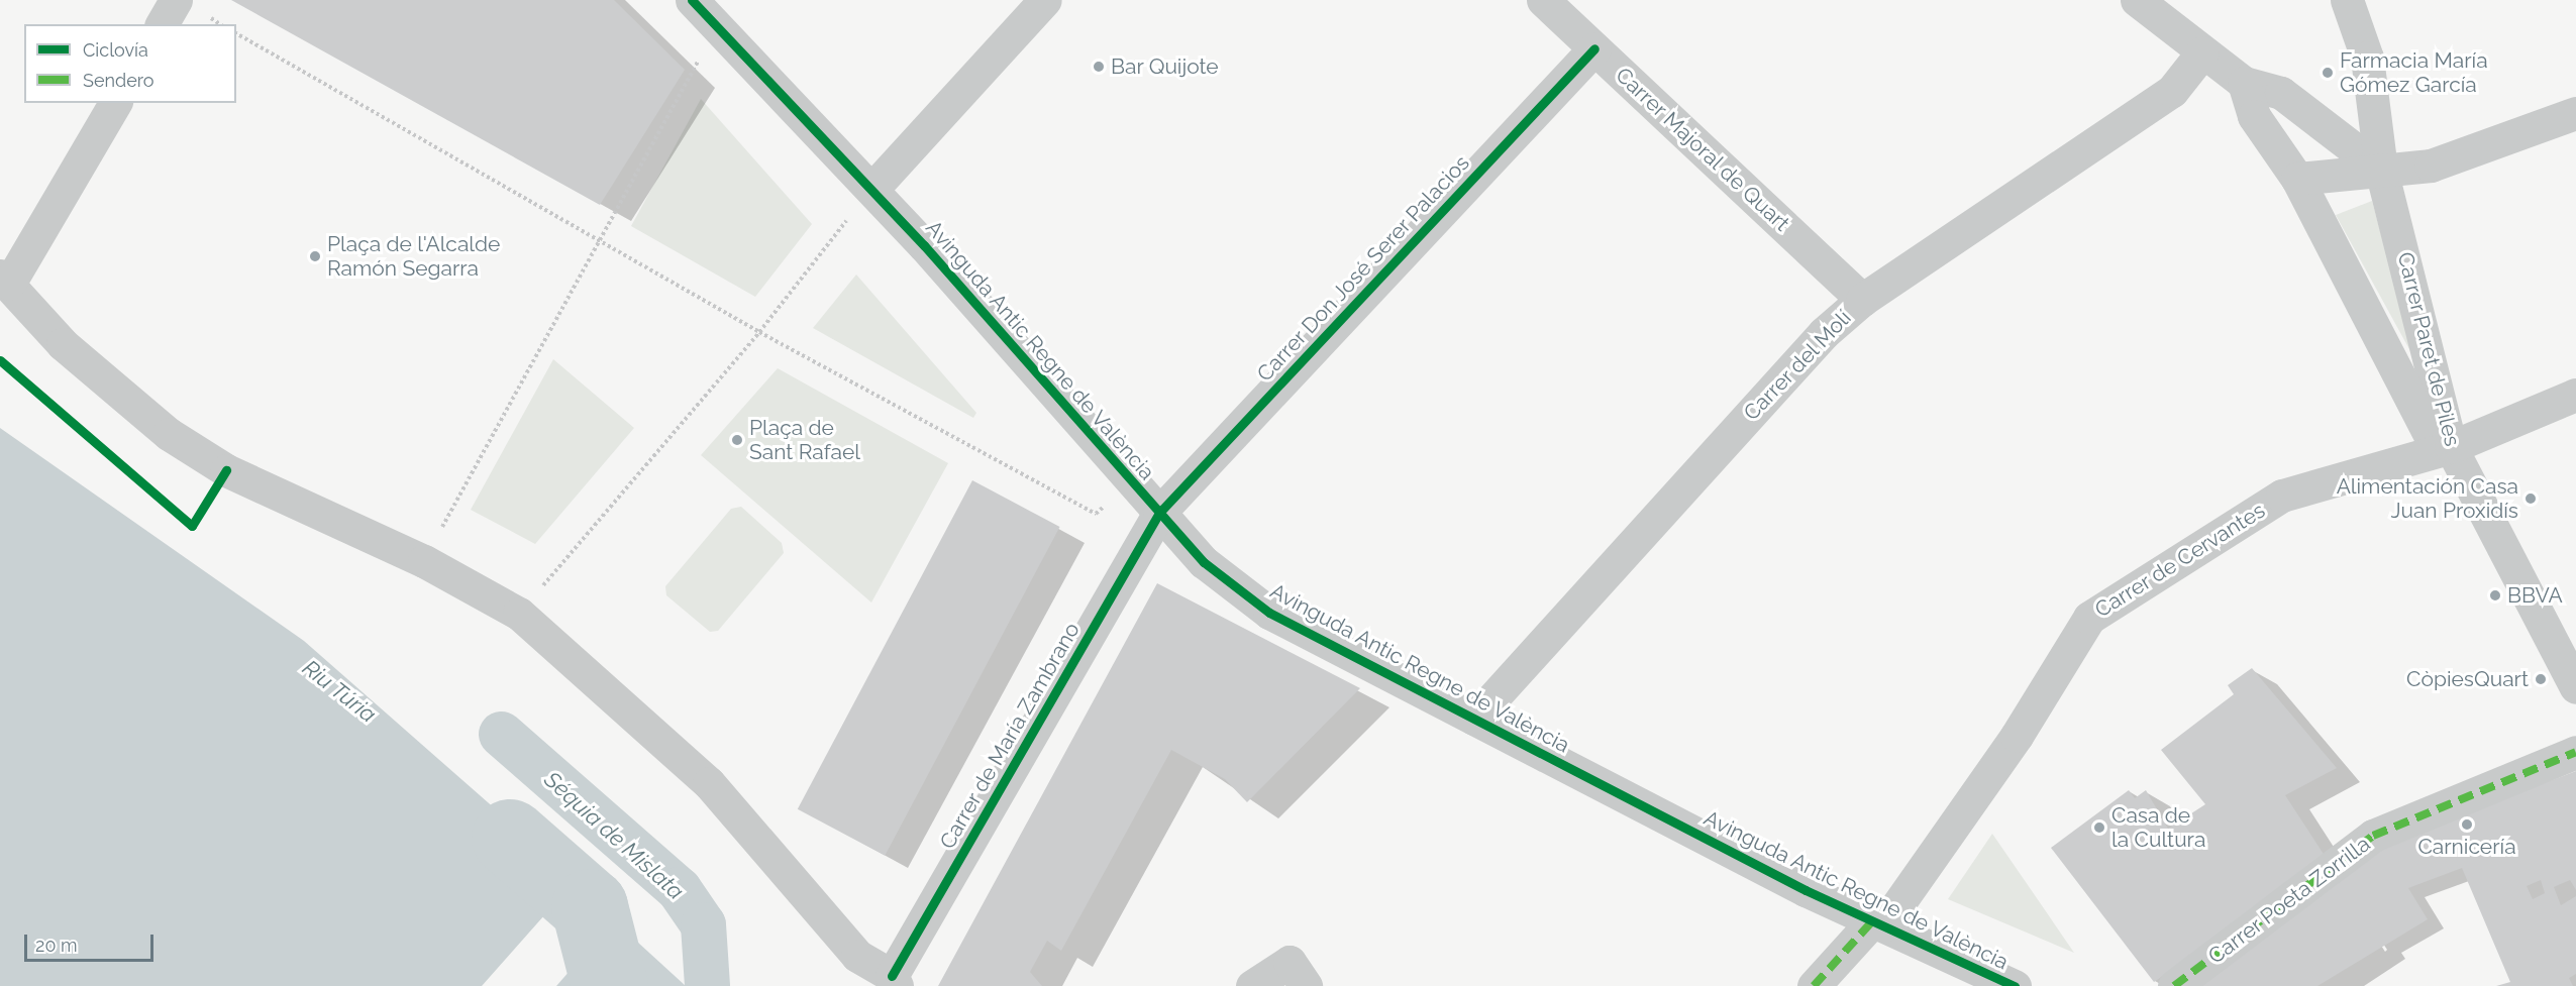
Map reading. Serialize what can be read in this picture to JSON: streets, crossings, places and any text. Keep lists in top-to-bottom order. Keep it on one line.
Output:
{"streets":{"street":["Carrer Majoral de Quart","Carrer Don José Serer Palacios","Carrer Paret de Piles","Avinguda Antic Regne de València","Carrer del Molí","Carrer de Cervantes","Carrer de María Zambrano","Carrer Poeta Zorrilla"]},"crossings":[["Carrer Majoral de Quart","Carrer Don José Serer Palacios"],["Carrer Majoral de Quart","Carrer del Molí"],["Carrer Don José Serer Palacios","Avinguda Antic Regne de València"],["Carrer Don José Serer Palacios","Carrer de María Zambrano"],["Carrer Paret de Piles","Carrer de Cervantes"],["Avinguda Antic Regne de València","Carrer del Molí"],["Avinguda Antic Regne de València","Carrer de Cervantes"],["Avinguda Antic Regne de València","Carrer de María Zambrano"]],"water":["Riu Túria","Séquia de Mislata"],"places":["Bar Quijote","Farmacia María Gómez García","Plaça de l'Alcalde Ramón Segarra","Plaça de Sant Rafael","Alimentación Casa Juan Proxidís","BBVA","CòpiesQuart","Carnicería","Casa de la Cultura"],"legend":["Ciclovía","Sendero"],"scale_bar":"20 m"}
